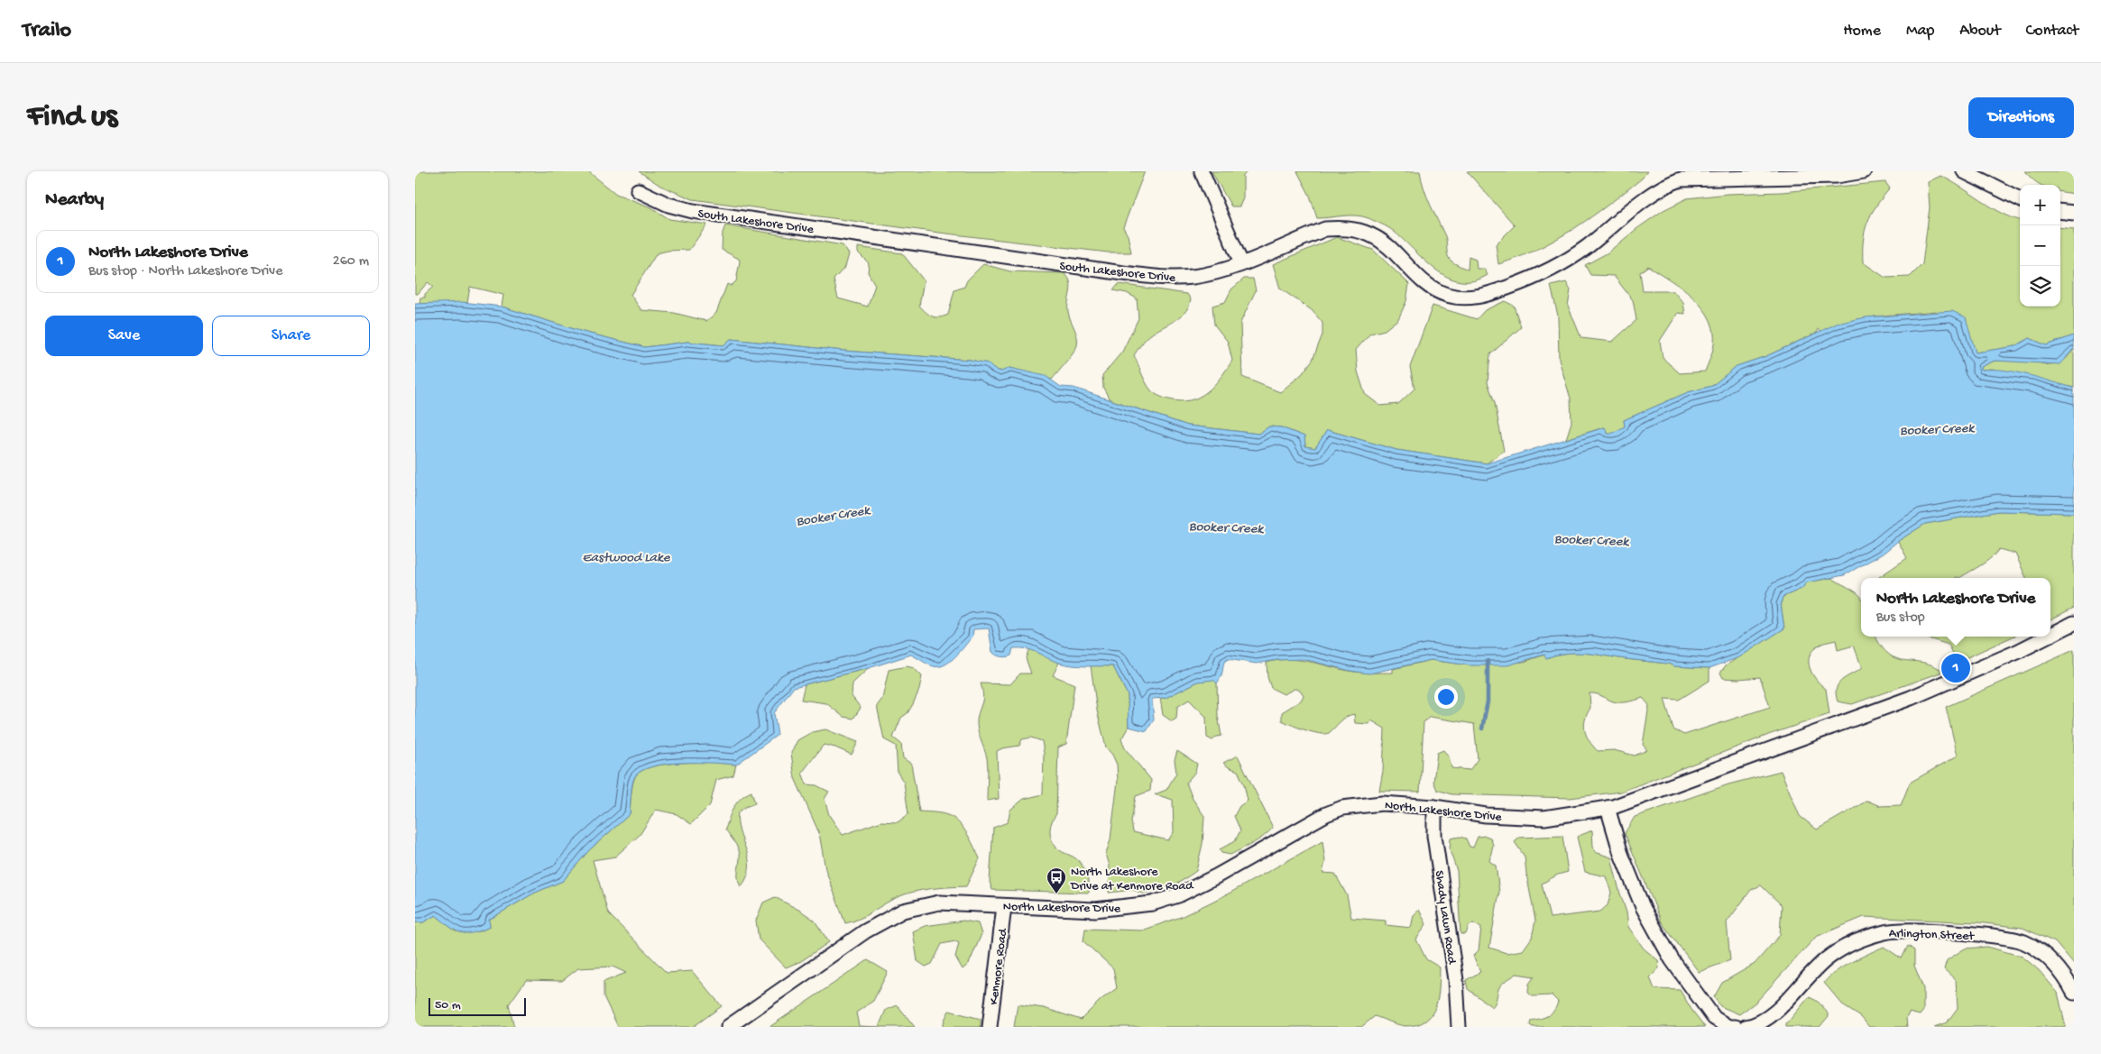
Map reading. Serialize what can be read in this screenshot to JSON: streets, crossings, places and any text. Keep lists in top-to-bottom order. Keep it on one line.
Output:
{"streets":{"street":["South Lakeshore Drive","North Lakeshore Drive","Shady Lawn Road","Arlington Street","Kenmore Road"]},"crossings":[["North Lakeshore Drive","Shady Lawn Road"],["North Lakeshore Drive","Kenmore Road"]],"water":["Booker Creek","Eastwood Lake"],"places":{"bus stop":["North Lakeshore Drive at Kenmore Road"]},"scale_bar":"50 m","page":{"header":"Trailo","nav":["Home","Map","About","Contact"],"buttons":["Directions",["Save","Share"]],"title":"Find us","heading":"Nearby","map_buttons":["+","−"],"list":[{"mark":"1","name":"North Lakeshore Drive","note":"Bus stop · North Lakeshore Drive","value":"260 m"}],"popup":["North Lakeshore Drive","Bus stop"],"pins":"1","scale":"50 m"}}
